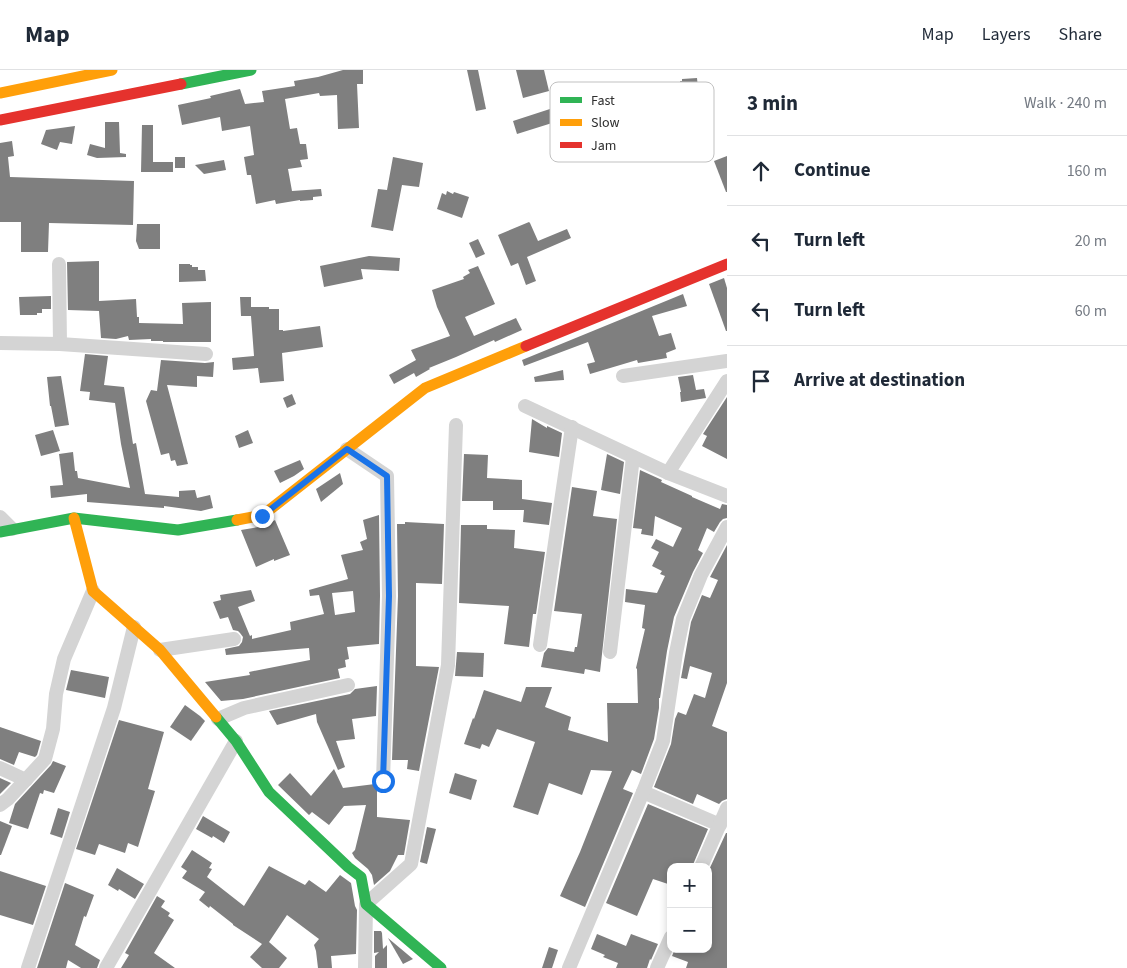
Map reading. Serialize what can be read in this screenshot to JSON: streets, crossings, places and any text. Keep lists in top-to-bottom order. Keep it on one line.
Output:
{"legend":["Fast","Slow","Jam"],"page":{"header":"Map","nav":["Map","Layers","Share"],"heading":["3 min","Walk · 240 m"],"list":[["Continue","160 m"],["Turn left","20 m"],["Turn left","60 m"],"Arrive at destination"],"map_buttons":["+","−"]}}
